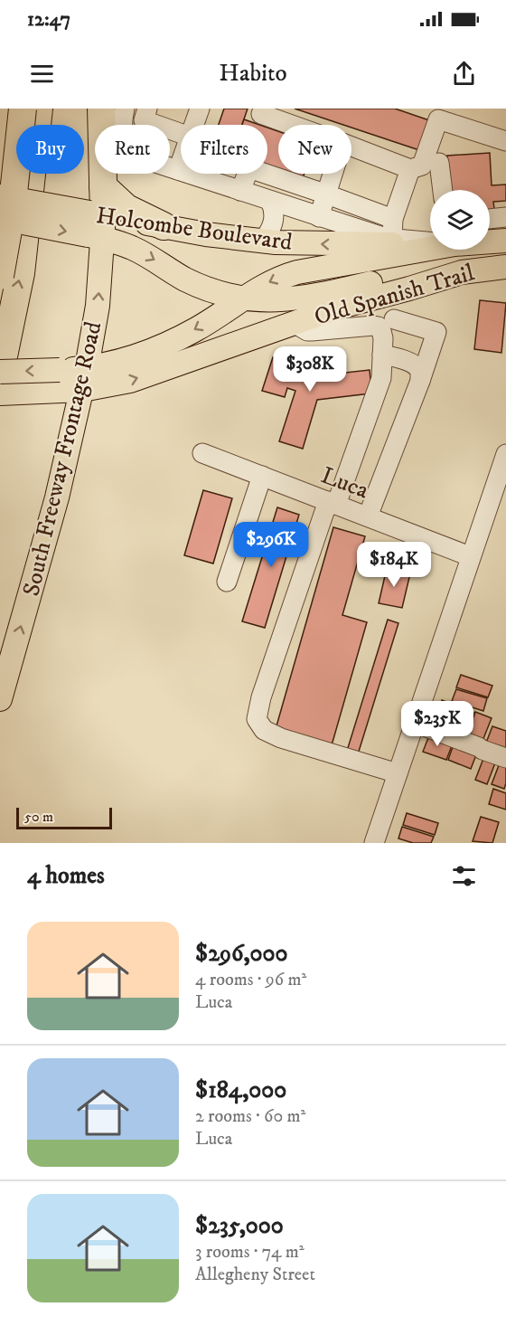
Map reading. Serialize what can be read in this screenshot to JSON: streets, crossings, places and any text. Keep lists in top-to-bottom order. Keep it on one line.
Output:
{"streets":{"main road":["Holcombe Boulevard","Old Spanish Trail","South Freeway Frontage Road"],"street":["Luca"]},"crossings":[["Holcombe Boulevard","Old Spanish Trail"],["Holcombe Boulevard","South Freeway Frontage Road"],["Old Spanish Trail","South Freeway Frontage Road"]],"one_way":["South Freeway Frontage Road"],"scale_bar":"50 m","page":{"status":"12:47","header":"Habito","chip":["Buy","Rent","Filters","New"],"price":["$308K","$296K","$184K","$235K"],"scale":"50 m","heading":"4 homes","list":[{"name":"$296,000","note":"4 rooms · 96 m² · Luca"},{"name":"$184,000","note":"2 rooms · 60 m² · Luca"},{"name":"$235,000","note":"3 rooms · 74 m² · Allegheny Street"}]}}
